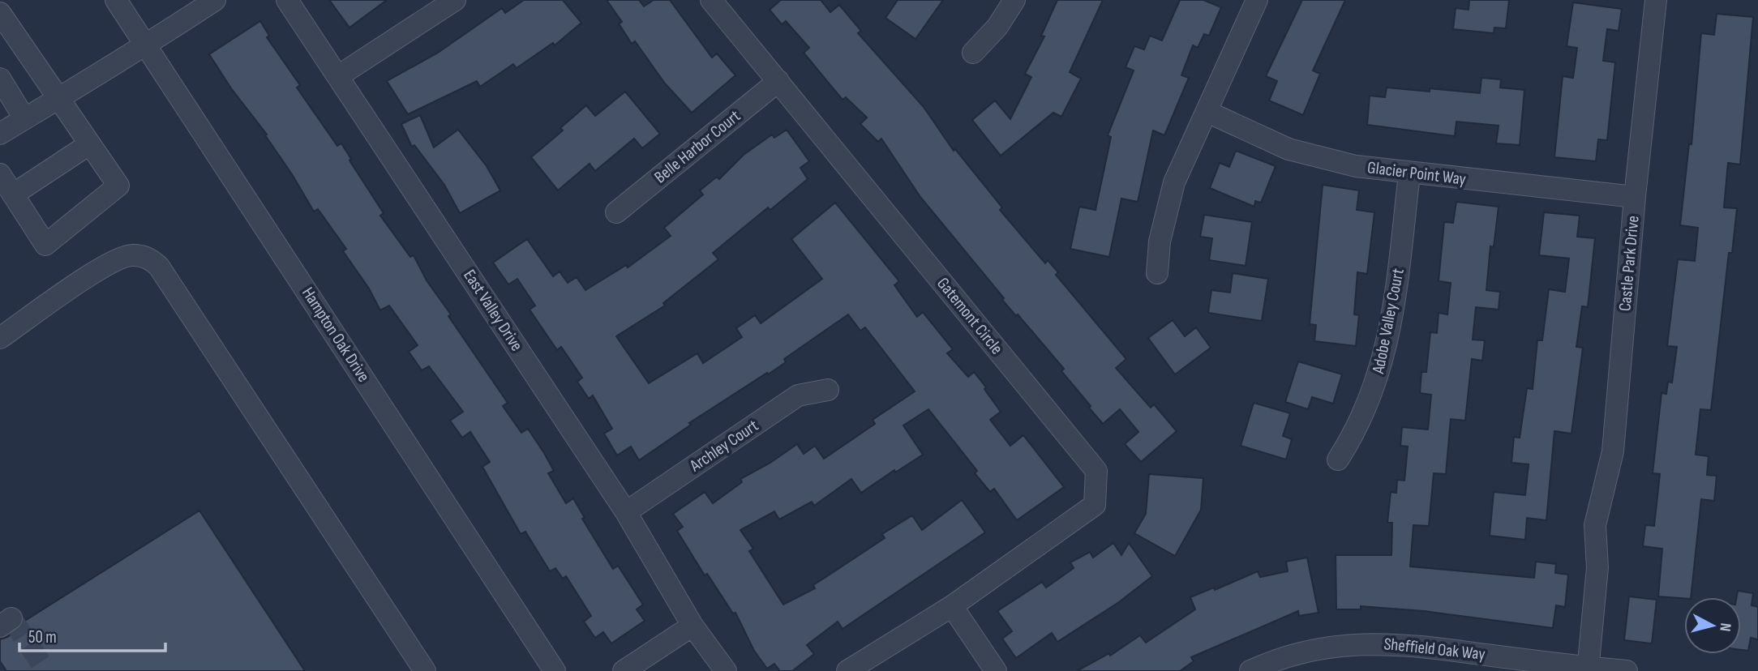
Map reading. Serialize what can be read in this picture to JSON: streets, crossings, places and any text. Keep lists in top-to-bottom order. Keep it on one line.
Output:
{"streets":{"street":["Belle Harbor Court","Glacier Point Way","Castle Park Drive","East Valley Drive","Gatemont Circle","Adobe Valley Court","Hampton Oak Drive","Archley Court","Sheffield Oak Way"]},"crossings":[["Belle Harbor Court","Gatemont Circle"],["Glacier Point Way","Castle Park Drive"],["Glacier Point Way","Adobe Valley Court"],["Castle Park Drive","Sheffield Oak Way"],["East Valley Drive","Archley Court"]],"scale_bar":"50 m","north":"right"}
